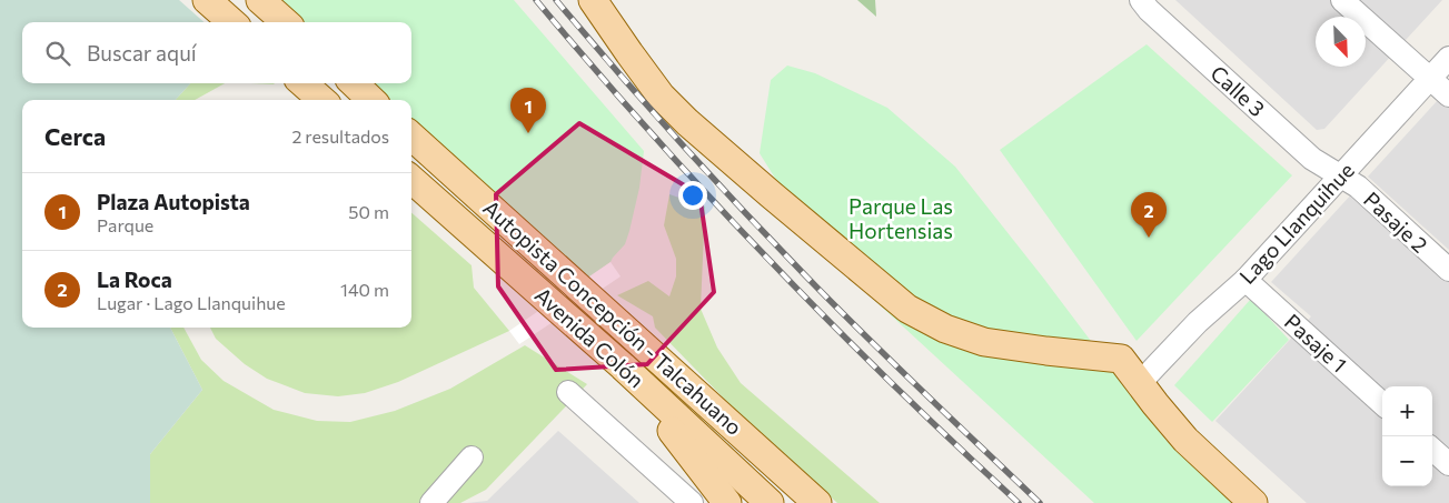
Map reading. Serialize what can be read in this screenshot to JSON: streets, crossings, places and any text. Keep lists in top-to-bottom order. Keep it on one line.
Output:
{"streets":{"main road":["Autopista Concepción - Talcahuano","Avenida Colón"],"street":["Calle 3","Pasaje 2","Lago Llanquihue","Pasaje 1"]},"crossings":[["Calle 3","Pasaje 2"],["Calle 3","Lago Llanquihue"],["Pasaje 2","Lago Llanquihue"],["Lago Llanquihue","Pasaje 1"]],"parks":["Parque Las Hortensias"],"north":"bottom right","page":{"search":"Buscar aquí","pins":["1","2"],"heading":["Cerca","2 resultados"],"list":[{"mark":"1","name":"Plaza Autopista","note":"Parque","value":"50 m"},{"mark":"2","name":"La Roca","note":"Lugar · Lago Llanquihue","value":"140 m"}],"map_buttons":["+","−"]}}
